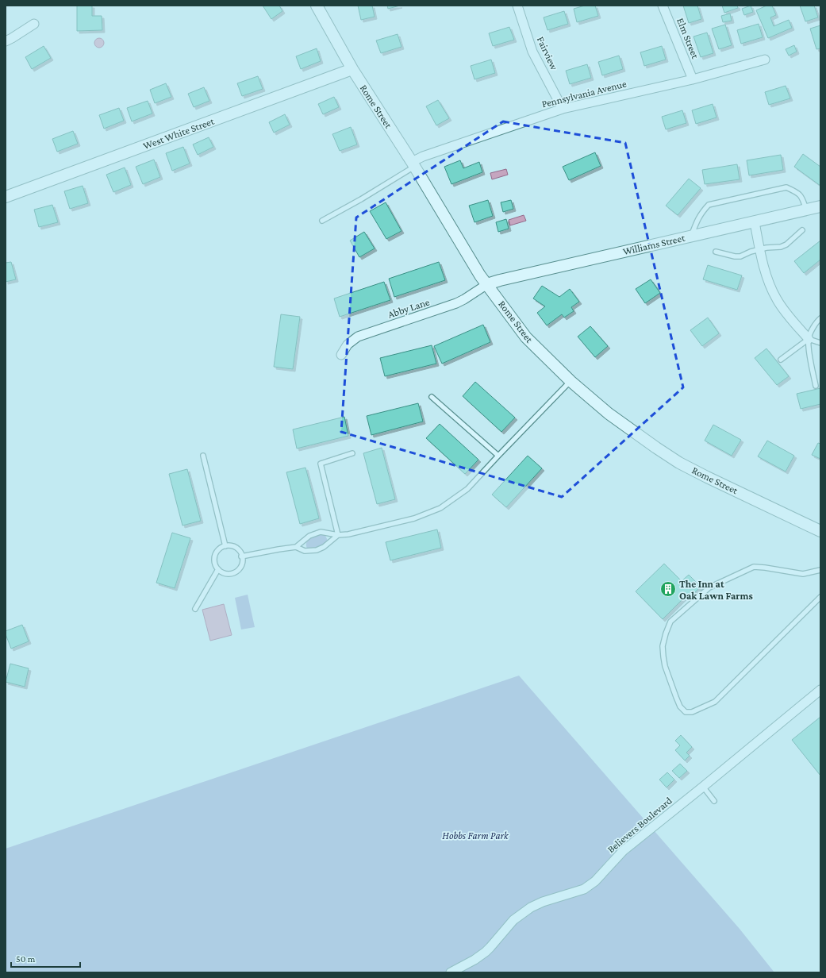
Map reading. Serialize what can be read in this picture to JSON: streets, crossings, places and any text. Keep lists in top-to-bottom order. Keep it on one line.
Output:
{"streets":{"street":["Elm Street","Fairview","Pennsylvania Avenue","Rome Street","West White Street","Williams Street","Abby Lane","Believers Boulevard"]},"crossings":[["Elm Street","Pennsylvania Avenue"],["Fairview","Pennsylvania Avenue"],["Pennsylvania Avenue","Rome Street"],["Rome Street","West White Street"],["Rome Street","Williams Street"],["Rome Street","Abby Lane"],["Williams Street","Abby Lane"]],"parks":["Hobbs Farm Park"],"places":{"building":["The Inn at Oak Lawn Farms"]},"scale_bar":"50 m"}
